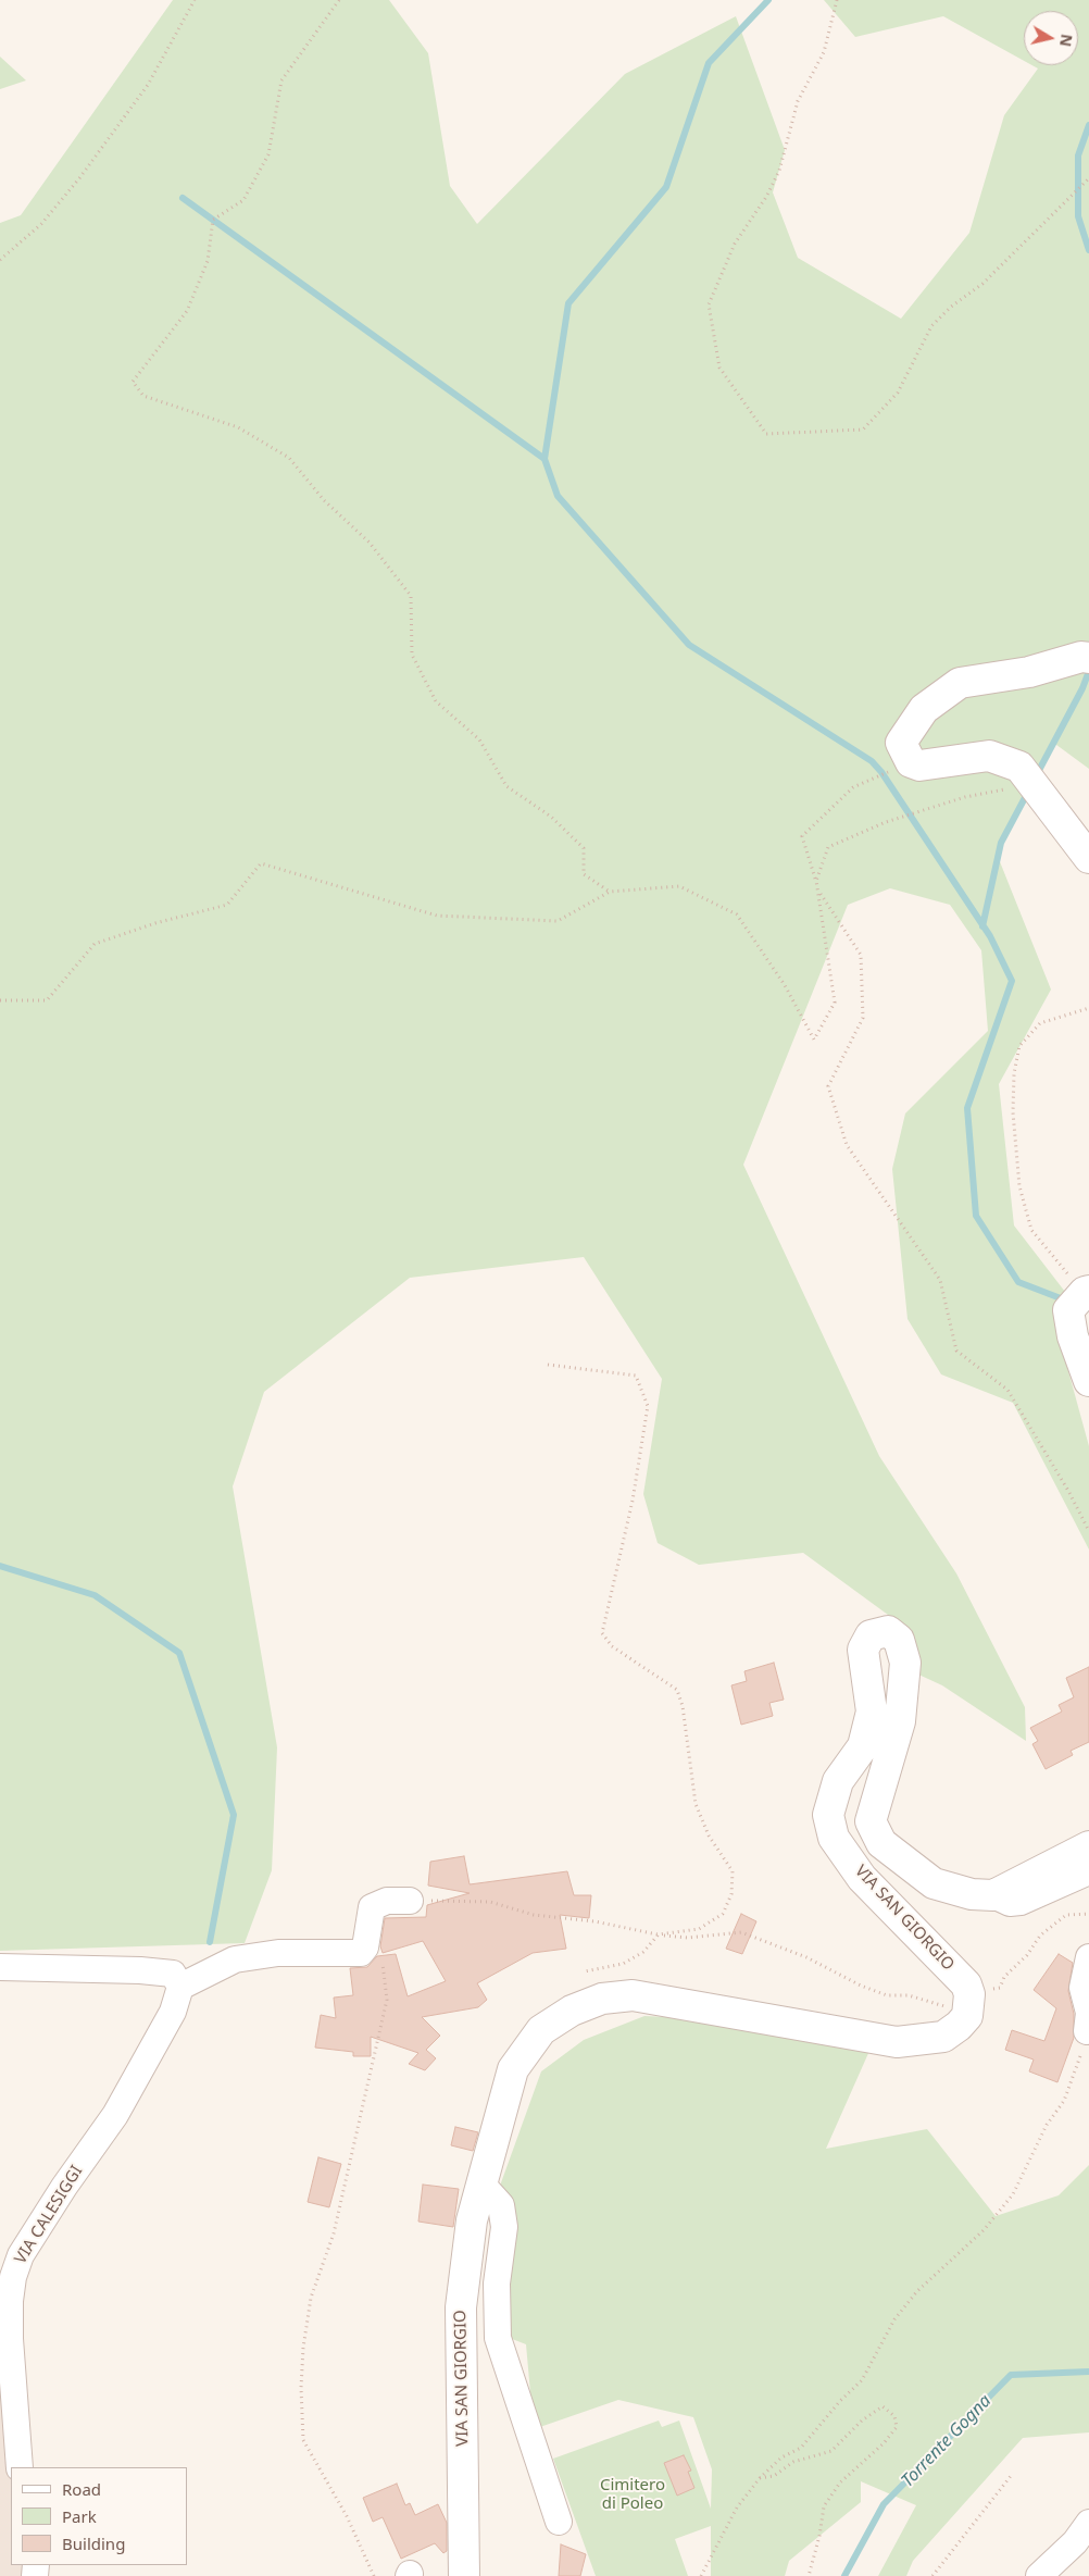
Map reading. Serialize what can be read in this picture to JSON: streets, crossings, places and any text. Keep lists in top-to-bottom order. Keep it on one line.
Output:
{"streets":{"street":["VIA SAN GIORGIO","VIA CALESIGGI"]},"water":["Torrente Gogna"],"parks":["Cimitero di Poleo"],"legend":["Road","Park","Building"],"north":"right"}
